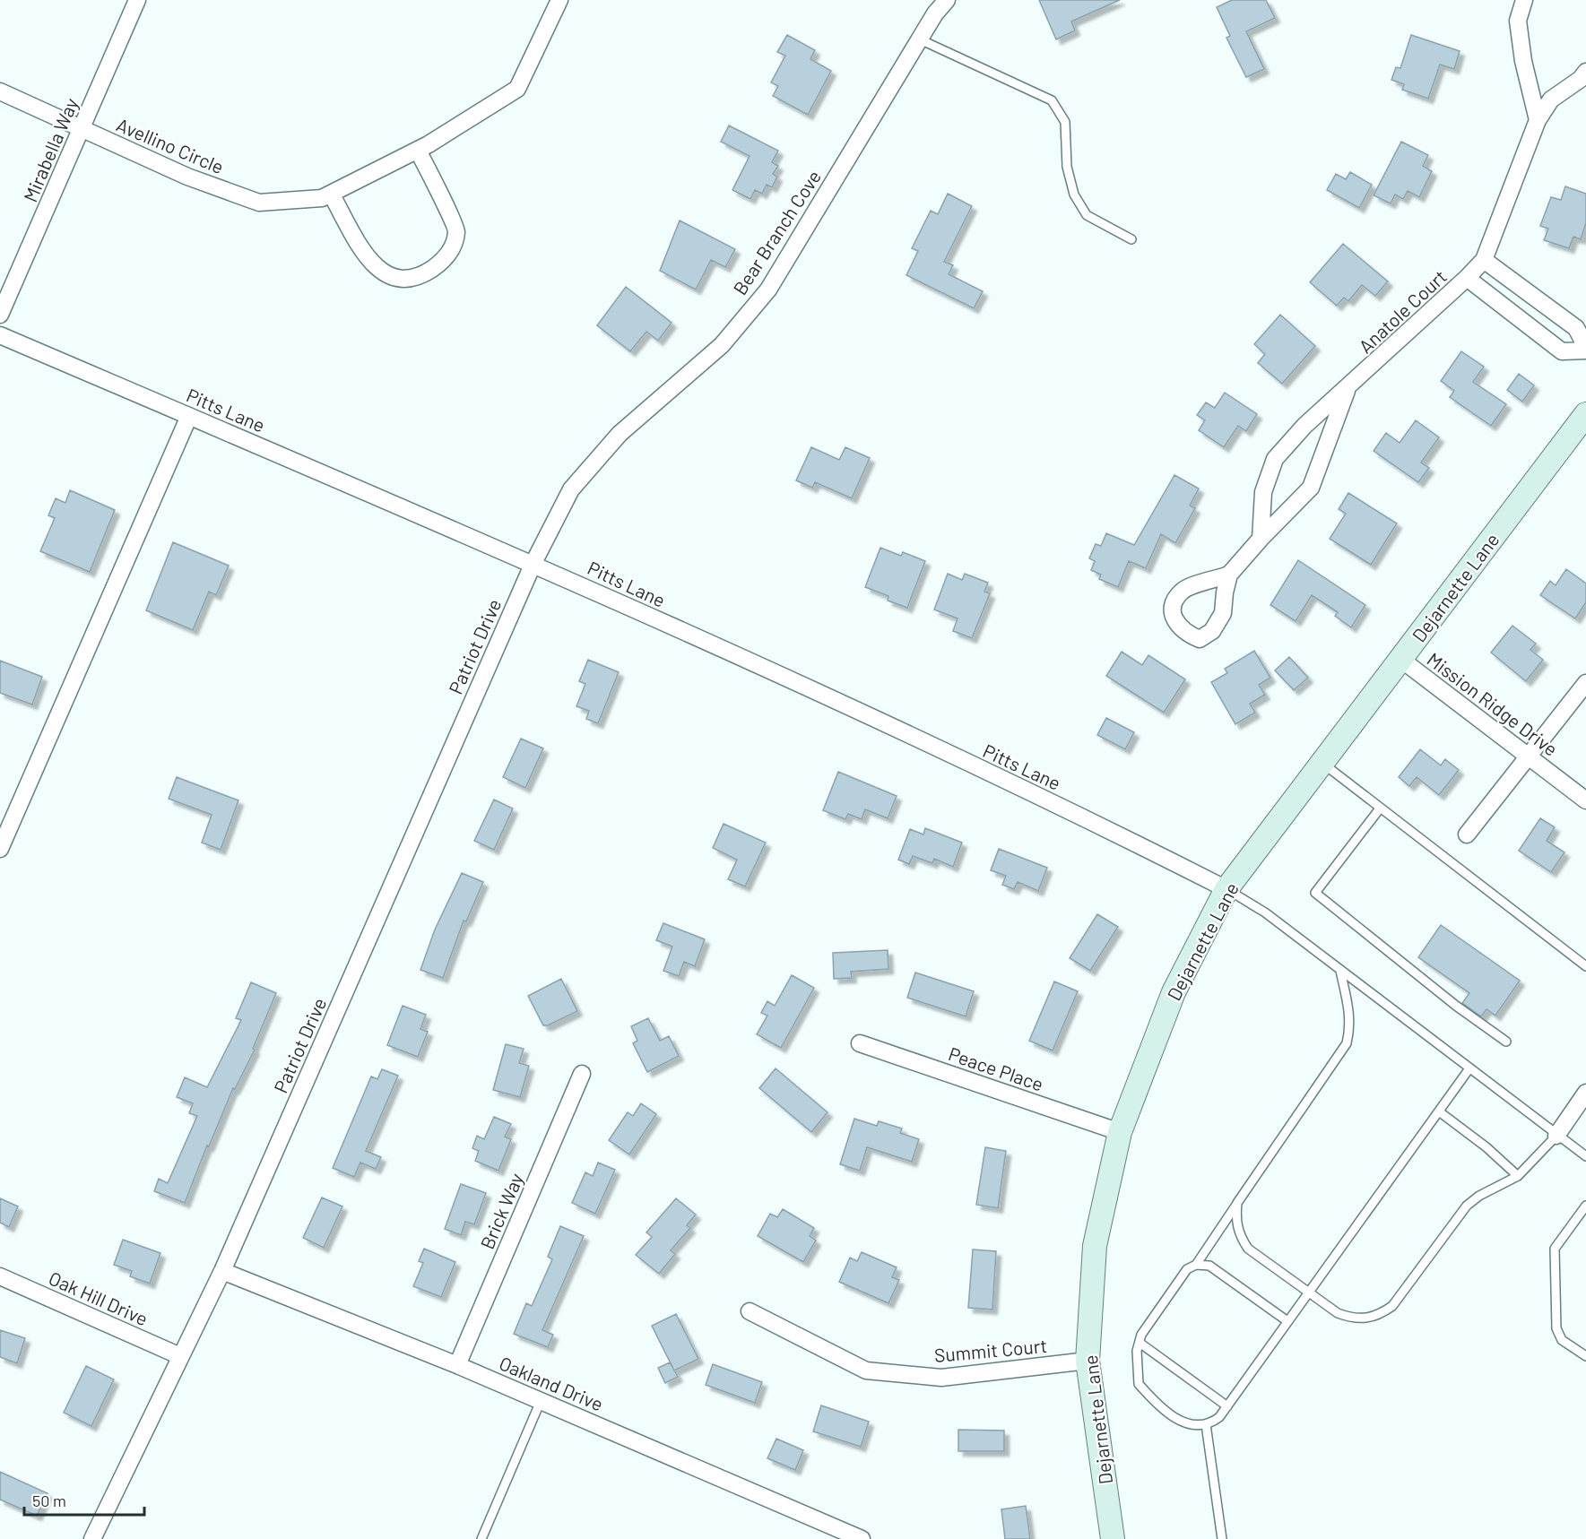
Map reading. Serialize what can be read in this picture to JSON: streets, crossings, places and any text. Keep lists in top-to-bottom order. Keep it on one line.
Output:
{"streets":{"main road":["Dejarnette Lane"],"street":["Avellino Circle","Mirabella Way","Bear Branch Cove","Anatole Court","Pitts Lane","Patriot Drive","Mission Ridge Drive","Peace Place","Brick Way","Oak Hill Drive","Summit Court","Oakland Drive"]},"crossings":[["Avellino Circle","Mirabella Way"],["Bear Branch Cove","Pitts Lane"],["Bear Branch Cove","Patriot Drive"],["Pitts Lane","Dejarnette Lane"],["Pitts Lane","Patriot Drive"],["Dejarnette Lane","Mission Ridge Drive"],["Dejarnette Lane","Peace Place"],["Dejarnette Lane","Summit Court"],["Patriot Drive","Oak Hill Drive"],["Patriot Drive","Oakland Drive"],["Brick Way","Oakland Drive"]],"scale_bar":"50 m"}
